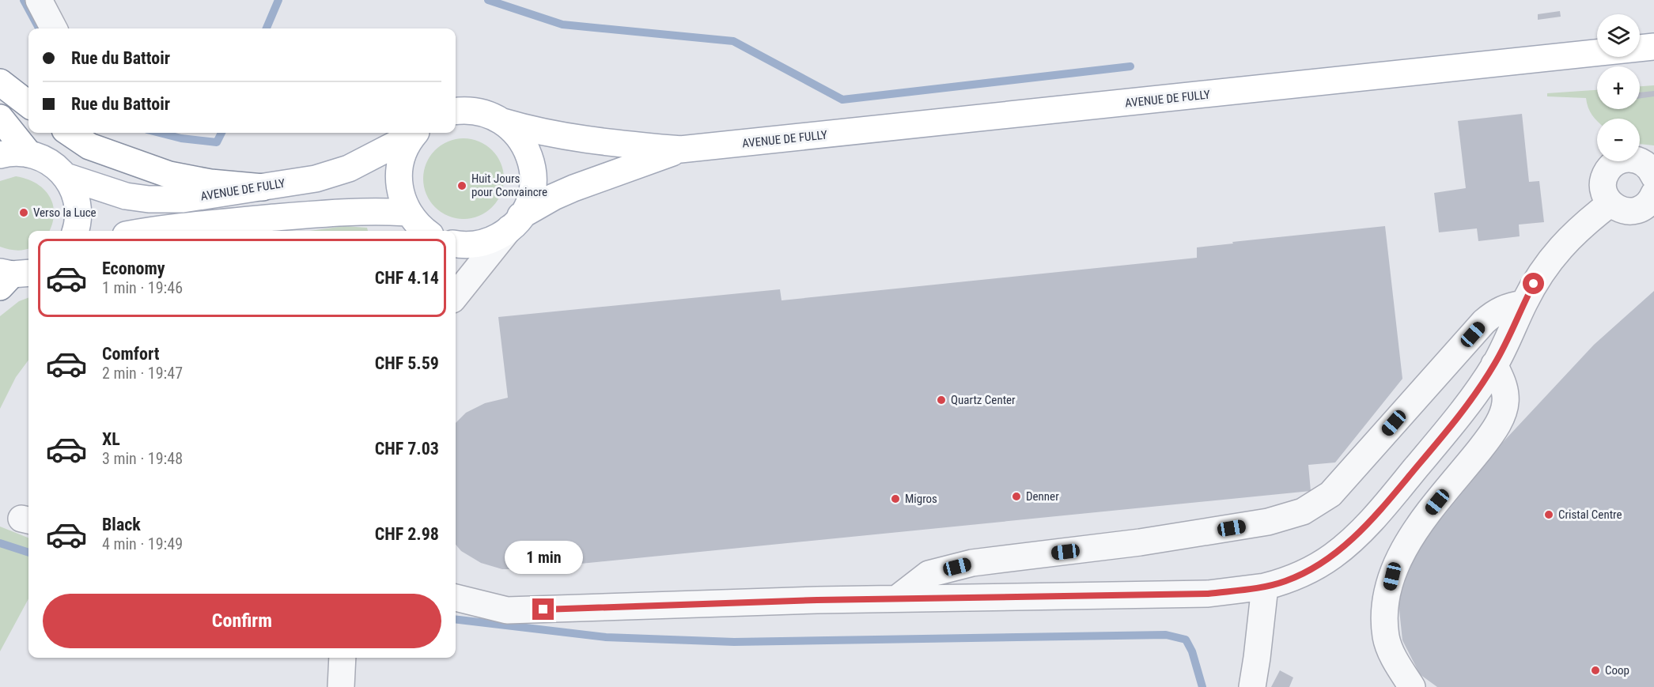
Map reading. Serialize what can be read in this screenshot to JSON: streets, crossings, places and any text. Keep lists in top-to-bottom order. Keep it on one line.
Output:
{"streets":{"main road":["AVENUE DE FULLY"]},"places":["Huit Jours pour Convaincre","Verso la Luce","Quartz Center","Denner","Migros","Cristal Centre","Coop"],"page":{"map_buttons":["+","−"],"banner":["Rue du Battoir","Rue du Battoir"],"list":[{"name":"Economy","note":"1 min · 19:46","value":"CHF 4.14"},{"name":"Comfort","note":"2 min · 19:47","value":"CHF 5.59"},{"name":"XL","note":"3 min · 19:48","value":"CHF 7.03"},{"name":"Black","note":"4 min · 19:49","value":"CHF 2.98"}],"bubble":"1 min","buttons":"Confirm"}}
